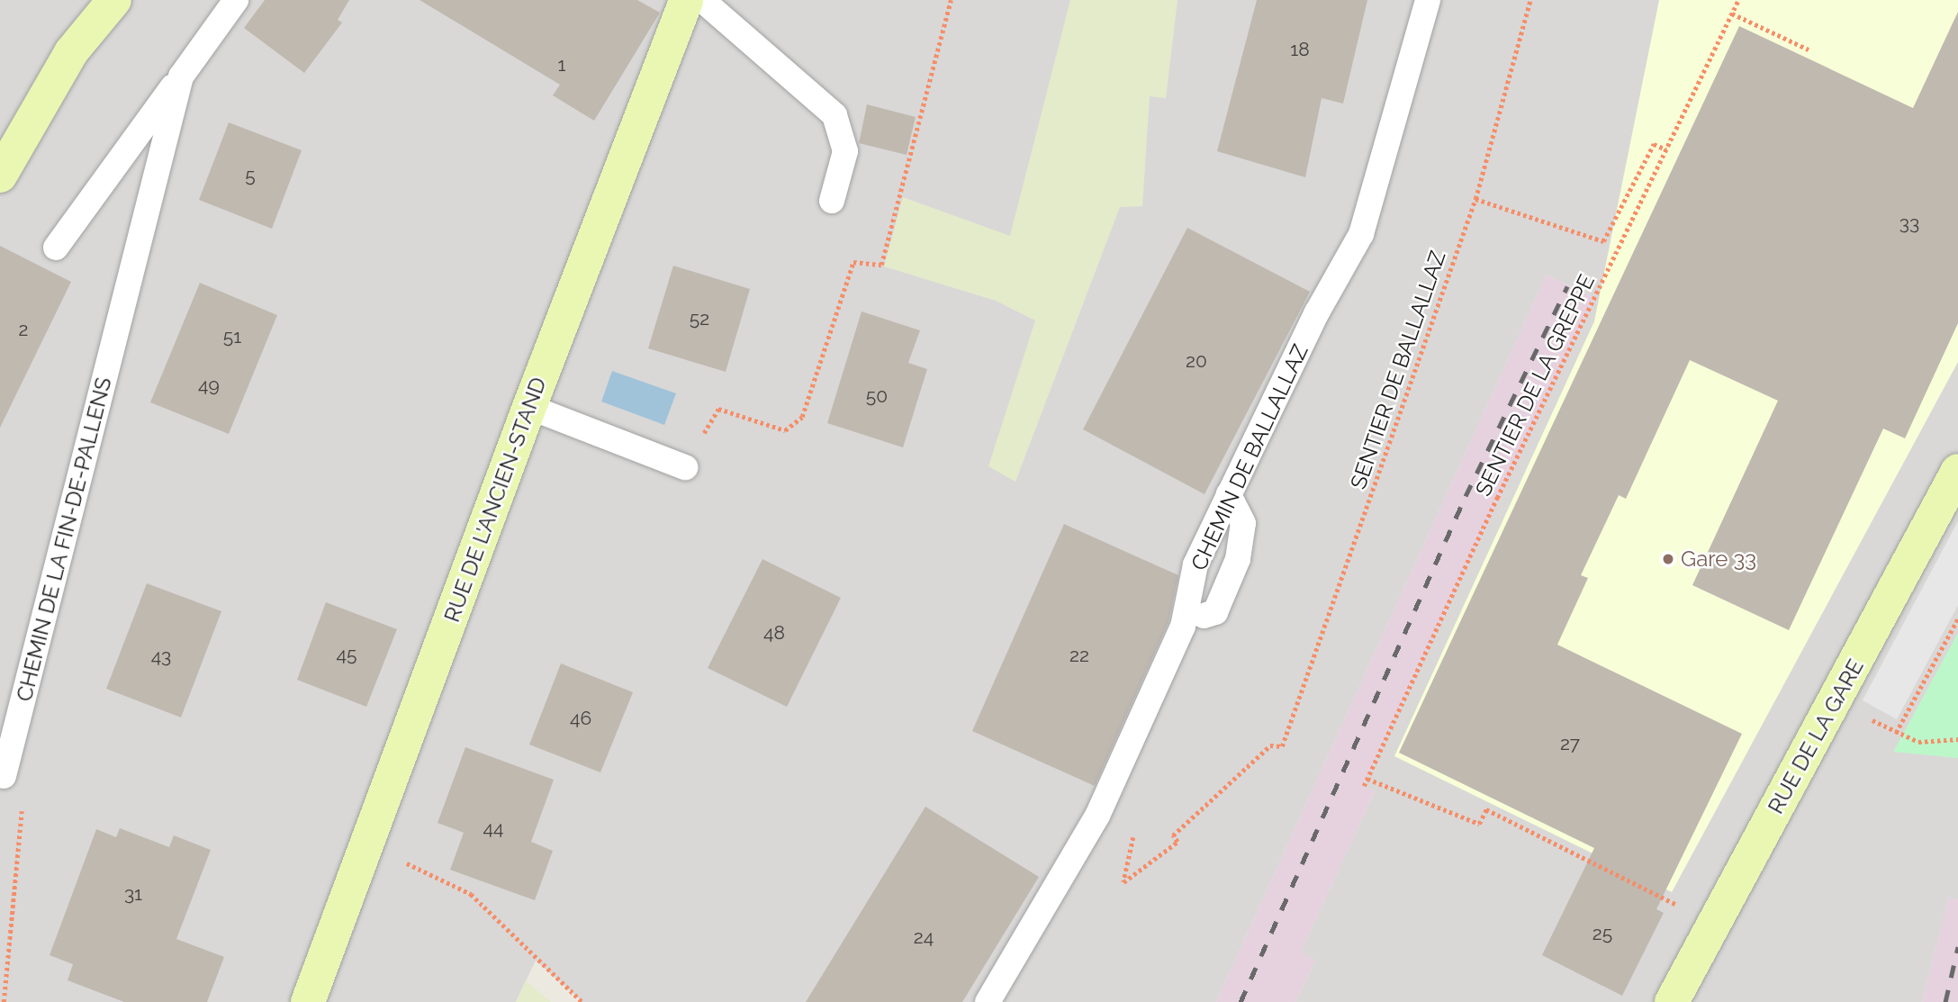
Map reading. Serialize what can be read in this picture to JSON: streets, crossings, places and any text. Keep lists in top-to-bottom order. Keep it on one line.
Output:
{"streets":{"street":["RUE DE L'ANCIEN-STAND","RUE DE LA GARE"],"lane":["CHEMIN DE BALLALLAZ","CHEMIN DE LA FIN-DE-PALLENS"],"path":["SENTIER DE BALLALLAZ","SENTIER DE LA GREPPE"]},"places":["Gare 33"],"house_numbers":["18","1","5","33","52","2","51","20","49","50","48","45","22","43","46","27","44","31","25","24"]}
